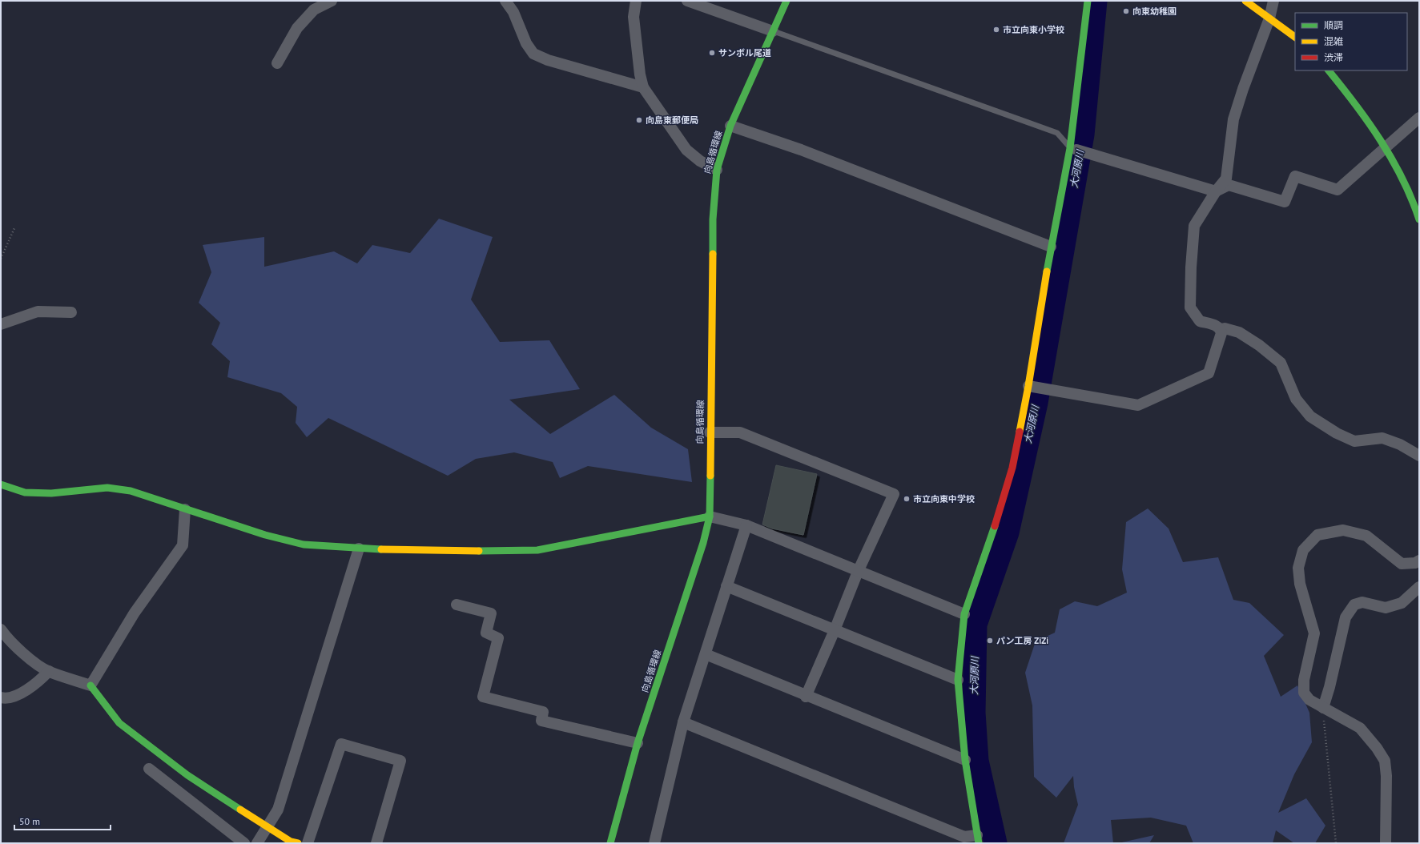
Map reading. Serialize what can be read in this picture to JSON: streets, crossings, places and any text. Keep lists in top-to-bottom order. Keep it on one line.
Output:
{"streets":{"street":["向島循環線"]},"water":["大河原川"],"places":["向東幼稚園","市立向東小学校","サンボル尾道","向島東郵便局","市立向東中学校","パン工房 ZiZi"],"legend":["順調","混雑","渋滞"],"scale_bar":"50 m"}
